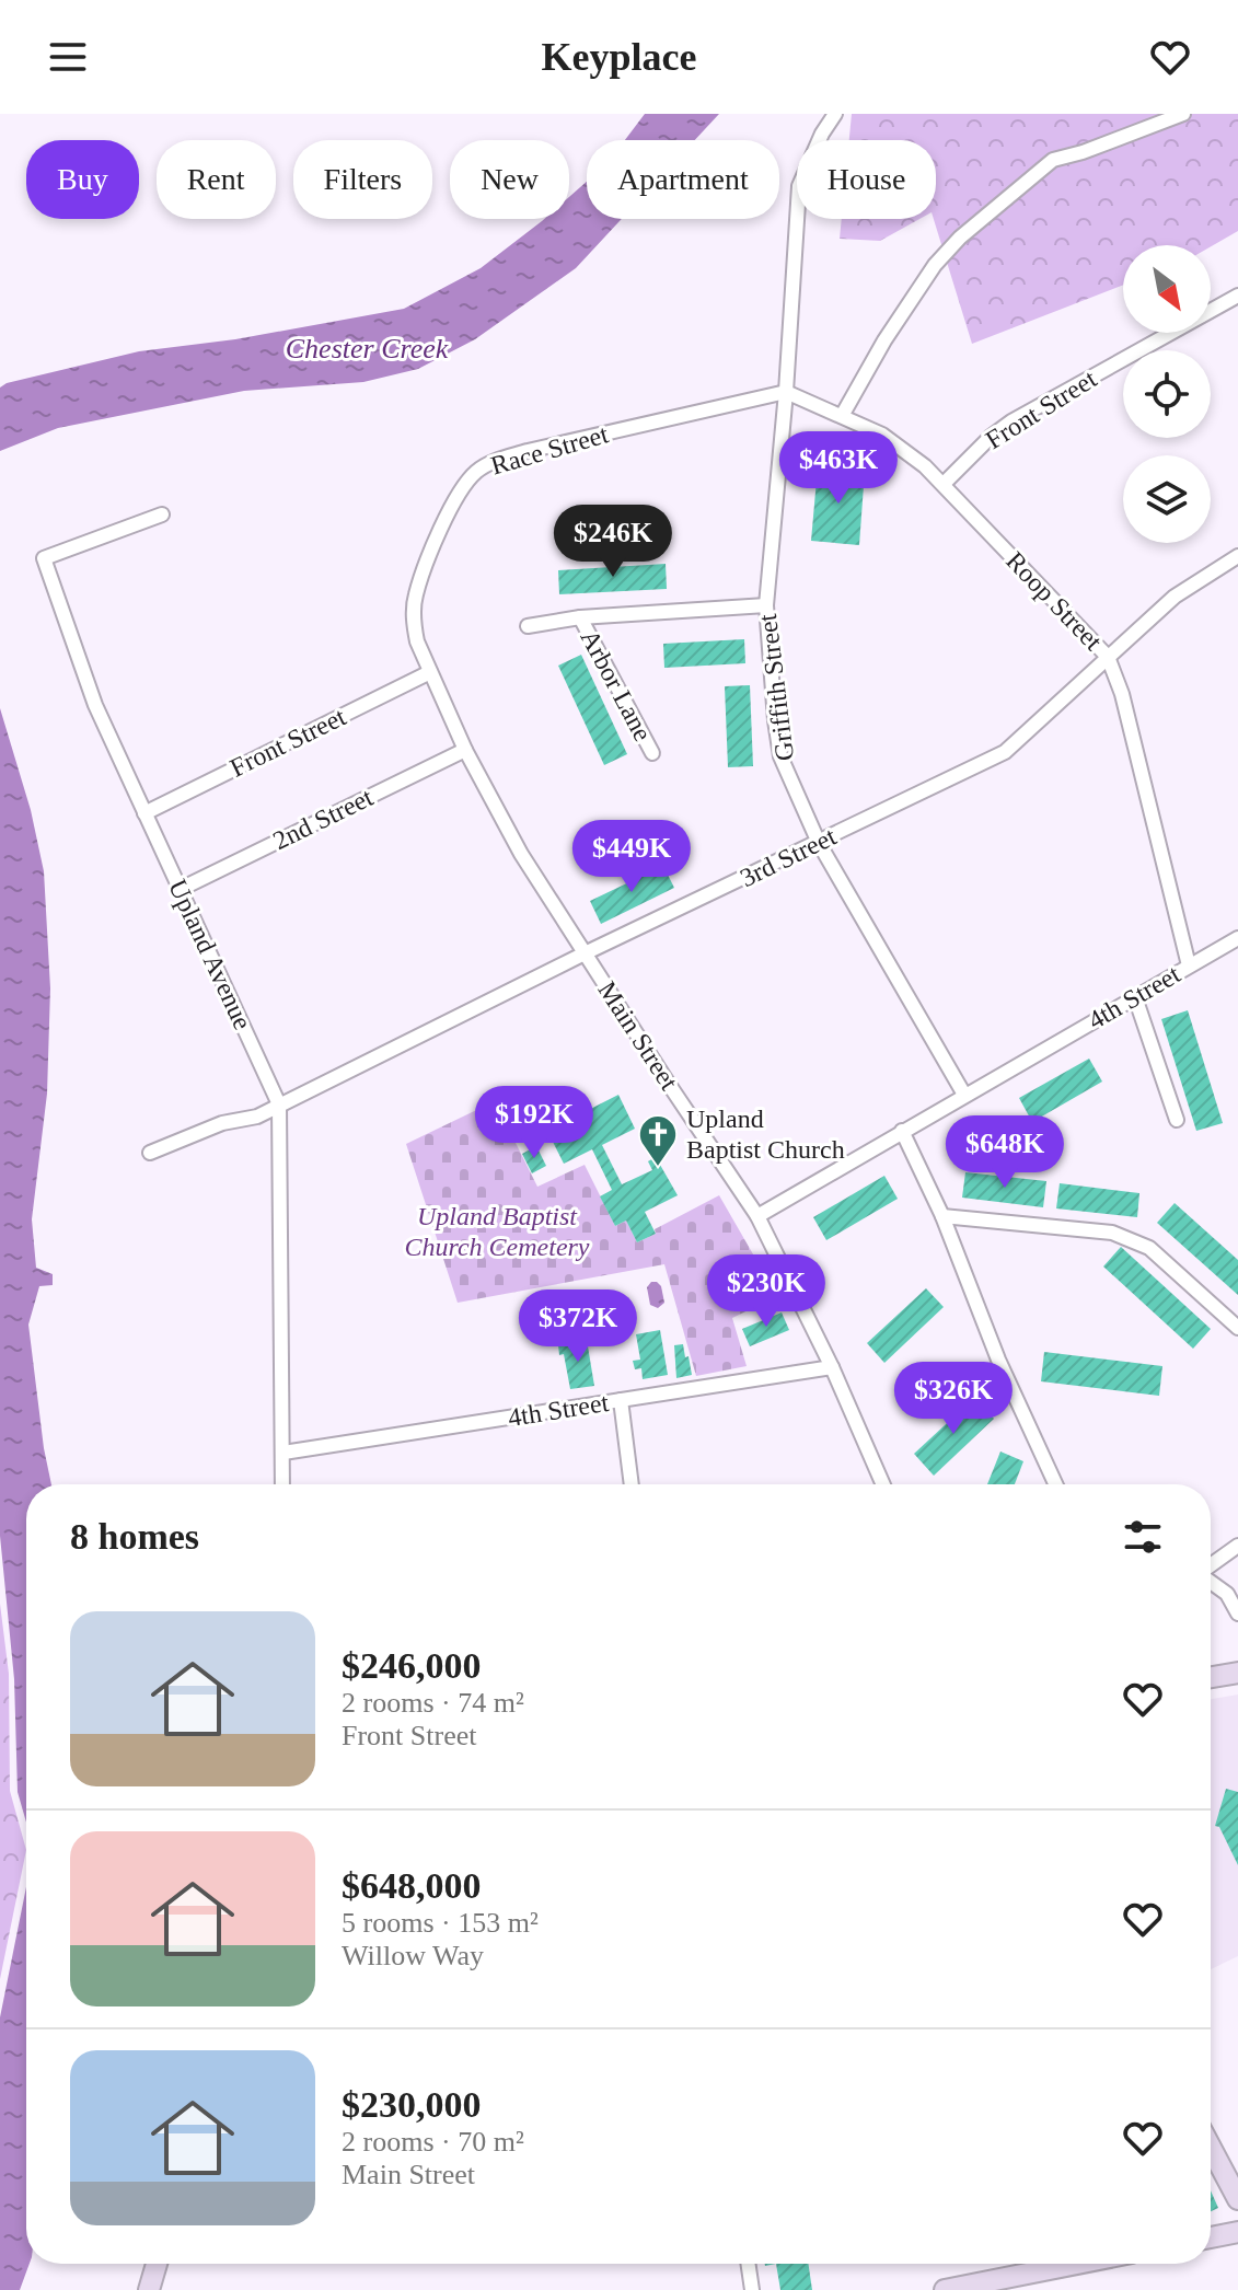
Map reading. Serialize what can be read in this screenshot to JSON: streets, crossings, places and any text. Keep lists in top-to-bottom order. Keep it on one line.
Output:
{"streets":{"street":["Front Street","Race Street","Roop Street","Arbor Lane","Griffith Street","2nd Street","3rd Street","Upland Avenue","4th Street","Main Street"]},"crossings":[["Front Street","Race Street"],["Front Street","Roop Street"],["Front Street","Upland Avenue"],["Front Street","Main Street"],["Race Street","Roop Street"],["Race Street","Griffith Street"],["Race Street","Main Street"],["Roop Street","Griffith Street"],["Roop Street","3rd Street"],["Roop Street","4th Street"],["Griffith Street","3rd Street"],["Griffith Street","4th Street"],["2nd Street","Upland Avenue"],["2nd Street","Main Street"],["3rd Street","Upland Avenue"],["3rd Street","Main Street"],["Upland Avenue","4th Street"],["4th Street","Main Street"]],"water":["Chester Creek"],"parks":["Upland Baptist Church Cemetery"],"places":{"church":["Upland Baptist Church"]},"north":"bottom right","page":{"header":"Keyplace","chip":["Buy","Rent","Filters","New","Apartment","House"],"price":["$463K","$246K","$449K","$192K","$648K","$230K","$372K","$326K"],"heading":"8 homes","list":[{"name":"$246,000","note":"2 rooms · 74 m² · Front Street"},{"name":"$648,000","note":"5 rooms · 153 m² · Willow Way"},{"name":"$230,000","note":"2 rooms · 70 m² · Main Street"}]}}
